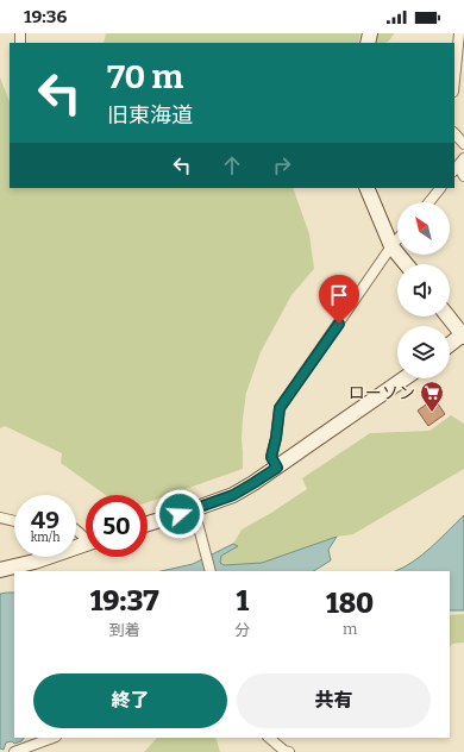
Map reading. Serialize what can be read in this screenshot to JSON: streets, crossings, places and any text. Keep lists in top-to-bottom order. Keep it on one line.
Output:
{"places":{"supermarket":["ローソン"]},"north":"top left","page":{"status":"19:36","turn":["70 m","旧東海道"],"speed":"49 km/h","limit":"50","eta":["19:37","到着","1","分","180","m"],"buttons":["終了","共有"]}}
